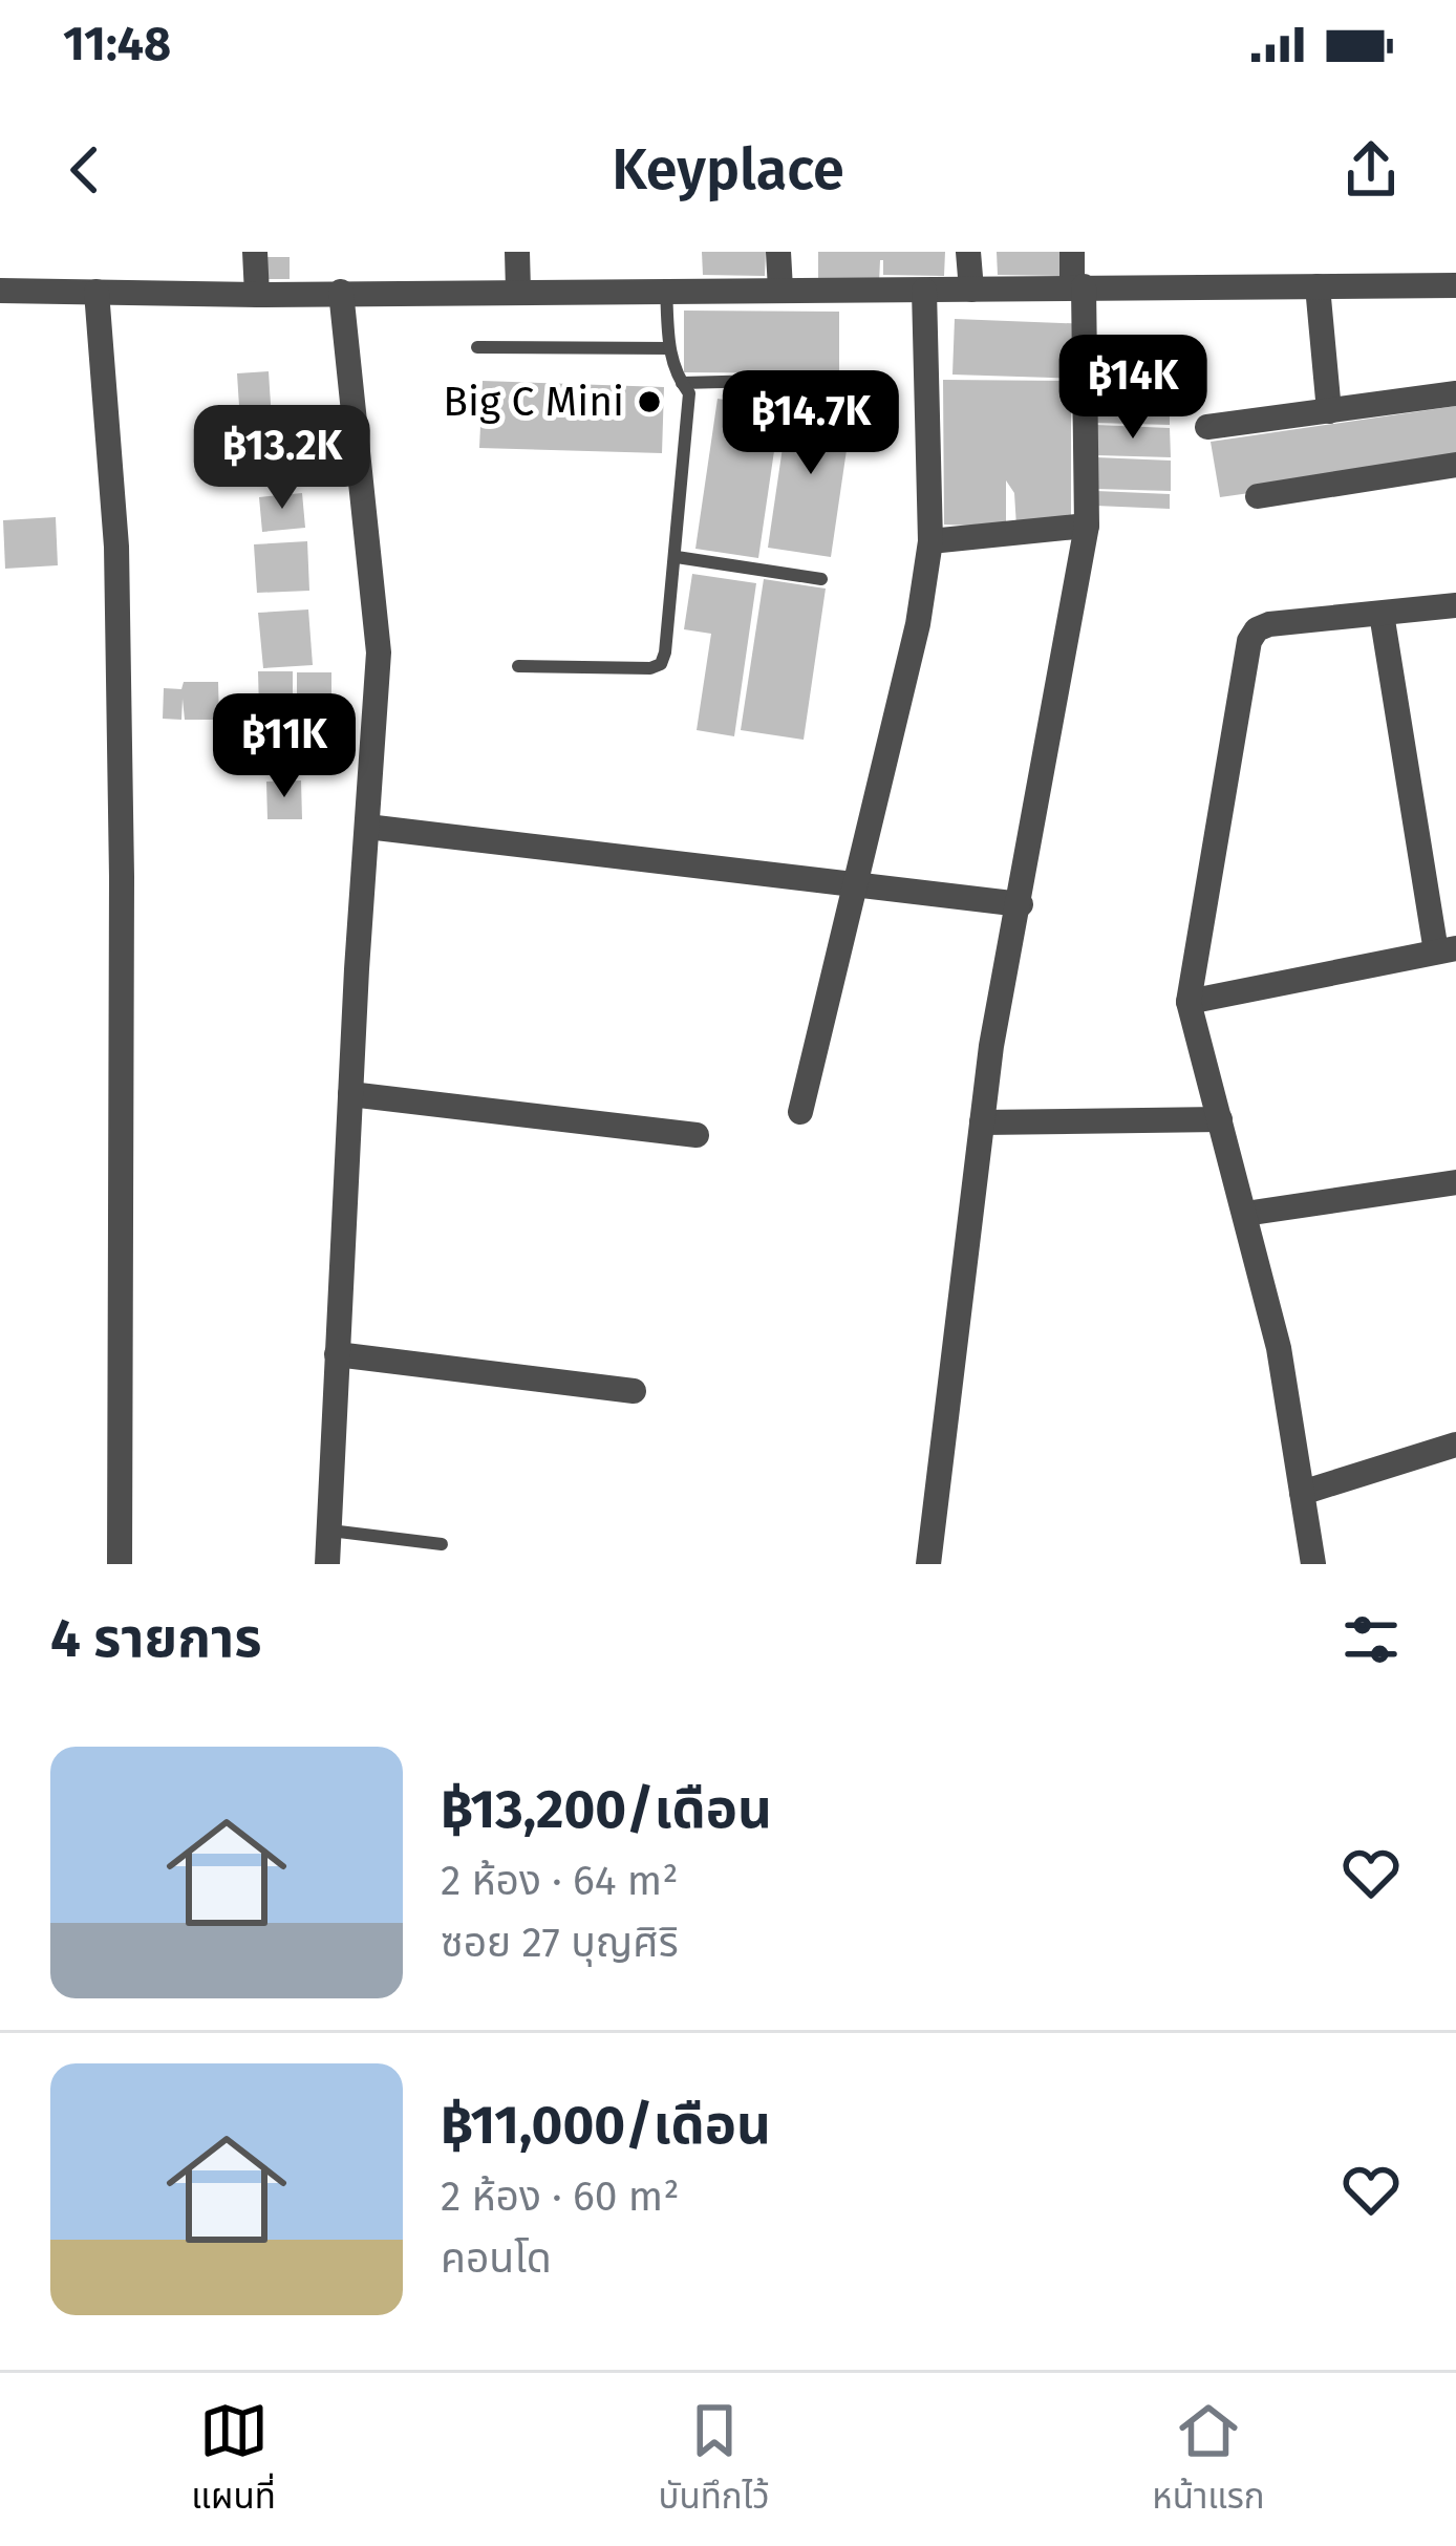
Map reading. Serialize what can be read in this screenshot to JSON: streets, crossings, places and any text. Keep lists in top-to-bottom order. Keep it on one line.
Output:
{"places":["Big C Mini"],"page":{"status":"11:48","header":"Keyplace","price":["฿14K","฿14.7K","฿13.2K","฿11K"],"heading":"4 รายการ","list":[{"name":"฿13,200/เดือน","note":"2 ห้อง · 64 m² · ซอย 27 บุญศิริ"},{"name":"฿11,000/เดือน","note":"2 ห้อง · 60 m² · คอนโด"}],"tabs":["แผนที่","บันทึกไว้","หน้าแรก"]}}
